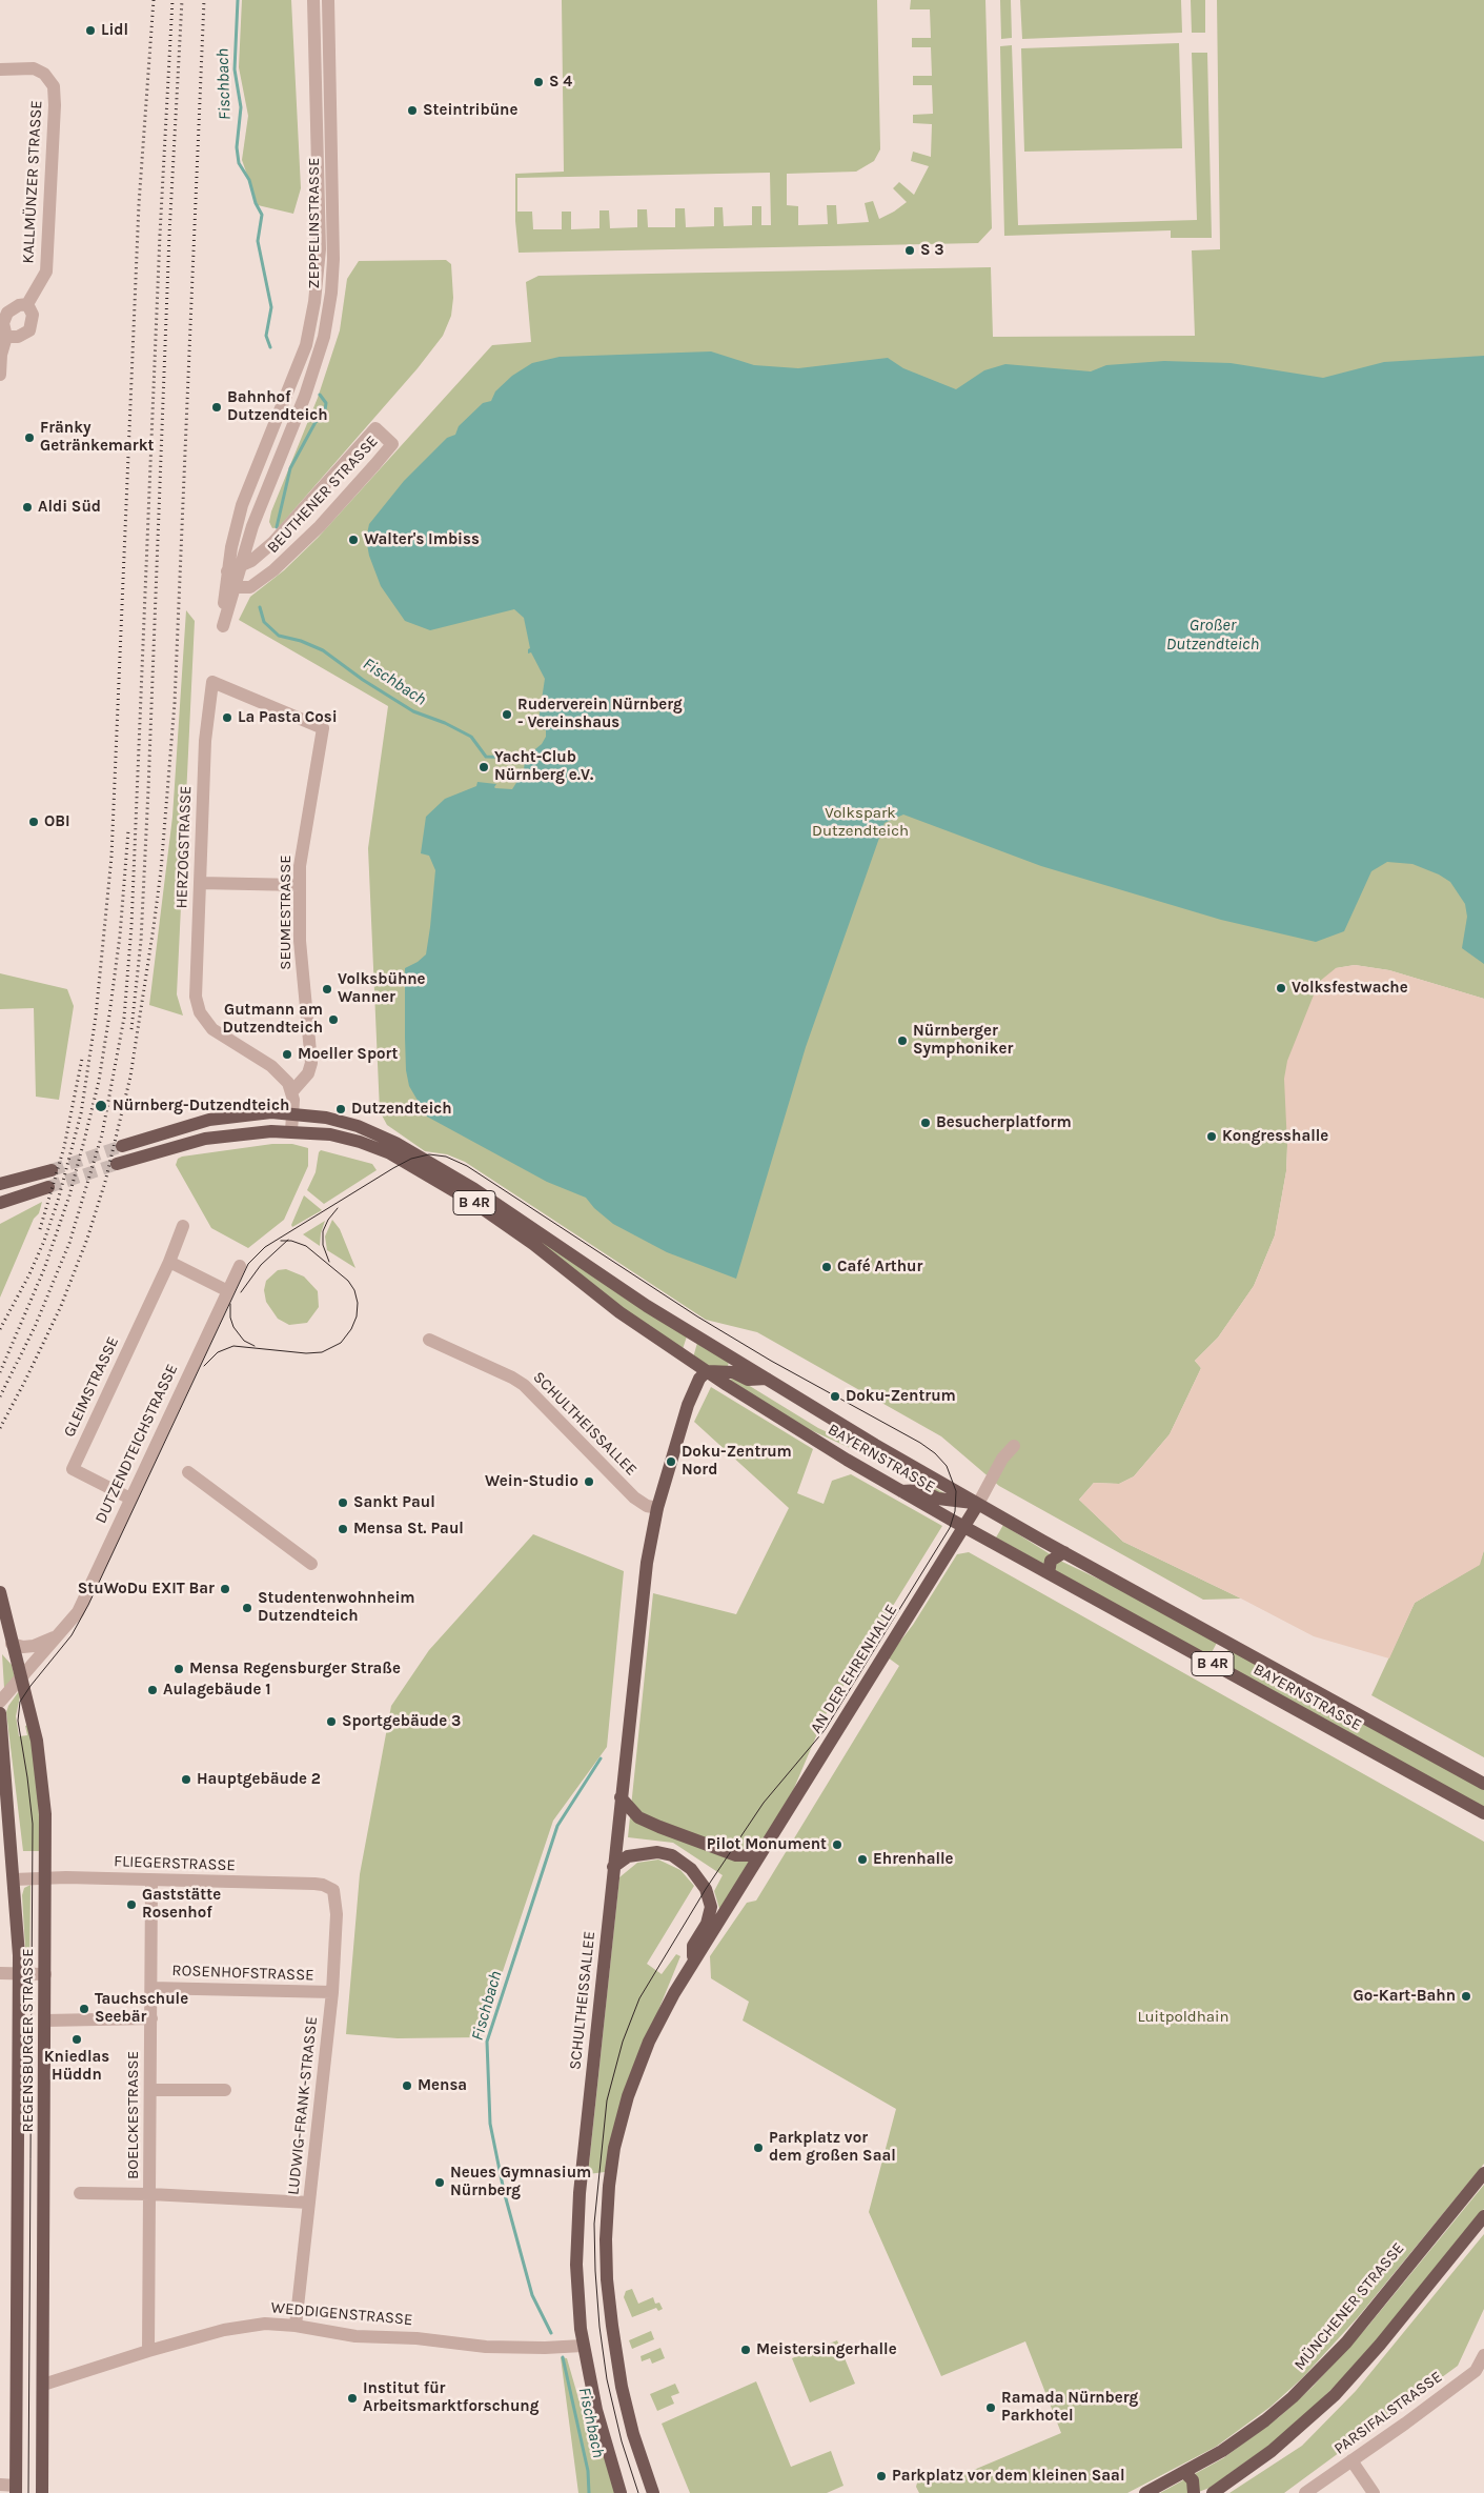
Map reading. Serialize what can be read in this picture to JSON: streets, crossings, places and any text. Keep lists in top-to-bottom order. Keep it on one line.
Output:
{"streets":{"main road":["B 4R","SCHULTHEISSALLEE","BAYERNSTRASSE","AN DER EHRENHALLE","REGENSBURGER STRASSE","MÜNCHENER STRASSE"],"street":["KALLMÜNZER STRASSE","ZEPPELINSTRASSE","BEUTHENER STRASSE","HERZOGSTRASSE","SEUMESTRASSE","GLEIMSTRASSE","DUTZENDTEICHSTRASSE","FLIEGERSTRASSE","ROSENHOFSTRASSE","LUDWIG-FRANK-STRASSE","BOELCKESTRASSE","WEDDIGENSTRASSE","PARSIFALSTRASSE"]},"crossings":[["ZEPPELINSTRASSE","BEUTHENER STRASSE"],["HERZOGSTRASSE","SEUMESTRASSE"],["B 4R","BAYERNSTRASSE"],["B 4R","AN DER EHRENHALLE"],["GLEIMSTRASSE","DUTZENDTEICHSTRASSE"],["SCHULTHEISSALLEE","BAYERNSTRASSE"],["SCHULTHEISSALLEE","WEDDIGENSTRASSE"],["DUTZENDTEICHSTRASSE","REGENSBURGER STRASSE"],["BAYERNSTRASSE","AN DER EHRENHALLE"],["FLIEGERSTRASSE","REGENSBURGER STRASSE"],["FLIEGERSTRASSE","LUDWIG-FRANK-STRASSE"],["FLIEGERSTRASSE","BOELCKESTRASSE"],["ROSENHOFSTRASSE","LUDWIG-FRANK-STRASSE"],["ROSENHOFSTRASSE","BOELCKESTRASSE"],["REGENSBURGER STRASSE","WEDDIGENSTRASSE"],["LUDWIG-FRANK-STRASSE","WEDDIGENSTRASSE"],["BOELCKESTRASSE","WEDDIGENSTRASSE"]],"water":["Fischbach","Großer Dutzendteich"],"parks":["Volkspark Dutzendteich","Luitpoldhain"],"places":["Lidl","S 4","Steintribüne","S 3","Bahnhof Dutzendteich","Fränky Getränkemarkt","Aldi Süd","Walter's Imbiss","Ruderverein Nürnberg - Vereinshaus","La Pasta Cosi","Yacht-Club Nürnberg e.V.","OBI","Volksfestwache","Volksbühne Wanner","Gutmann am Dutzendteich","Nürnberger Symphoniker","Moeller Sport","Nürnberg-Dutzendteich","Dutzendteich","Besucherplatform","Kongresshalle","Café Arthur","Doku-Zentrum","Doku-Zentrum Nord","Wein-Studio","Sankt Paul","Mensa St. Paul","StuWoDu EXIT Bar","Studentenwohnheim Dutzendteich","Mensa Regensburger Straße","Aulagebäude 1","Sportgebäude 3","Hauptgebäude 2","Pilot Monument","Ehrenhalle","Gaststätte Rosenhof","Go-Kart-Bahn","Tauchschule Seebär","Kniedlas Hüddn","Mensa","Parkplatz vor dem großen Saal","Neues Gymnasium Nürnberg","Meistersingerhalle","Institut für Arbeitsmarktforschung","Ramada Nürnberg Parkhotel","Parkplatz vor dem kleinen Saal"]}
